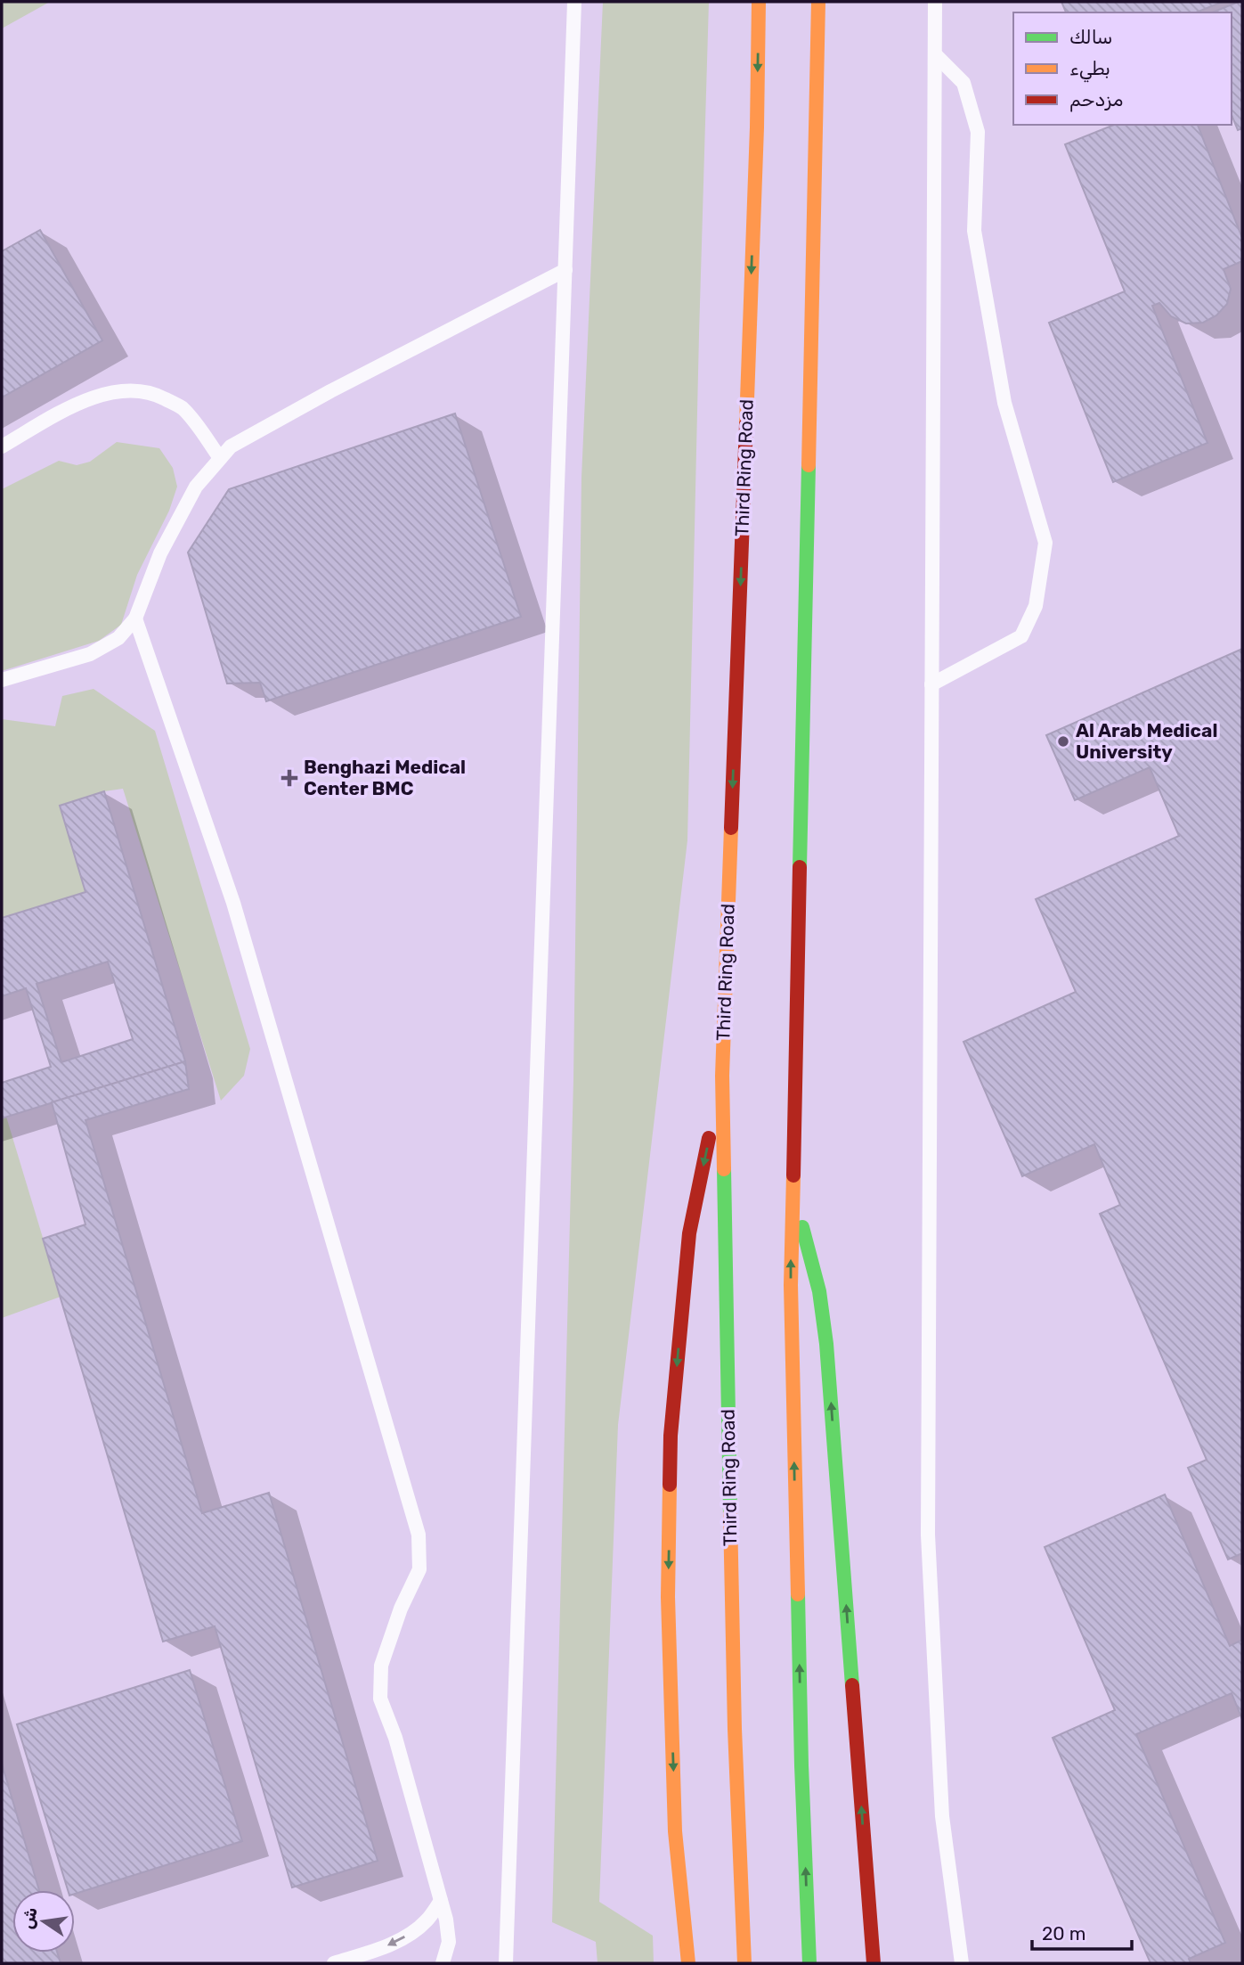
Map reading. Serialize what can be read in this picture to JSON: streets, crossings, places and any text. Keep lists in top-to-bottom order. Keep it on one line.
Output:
{"streets":{"highway":["Third Ring Road"]},"places":{"other":["Al Arab Medical University"],"health":["Benghazi Medical Center BMC"]},"legend":["سالك","بطيء","مزدحم"],"scale_bar":"20 m","north":"left"}
